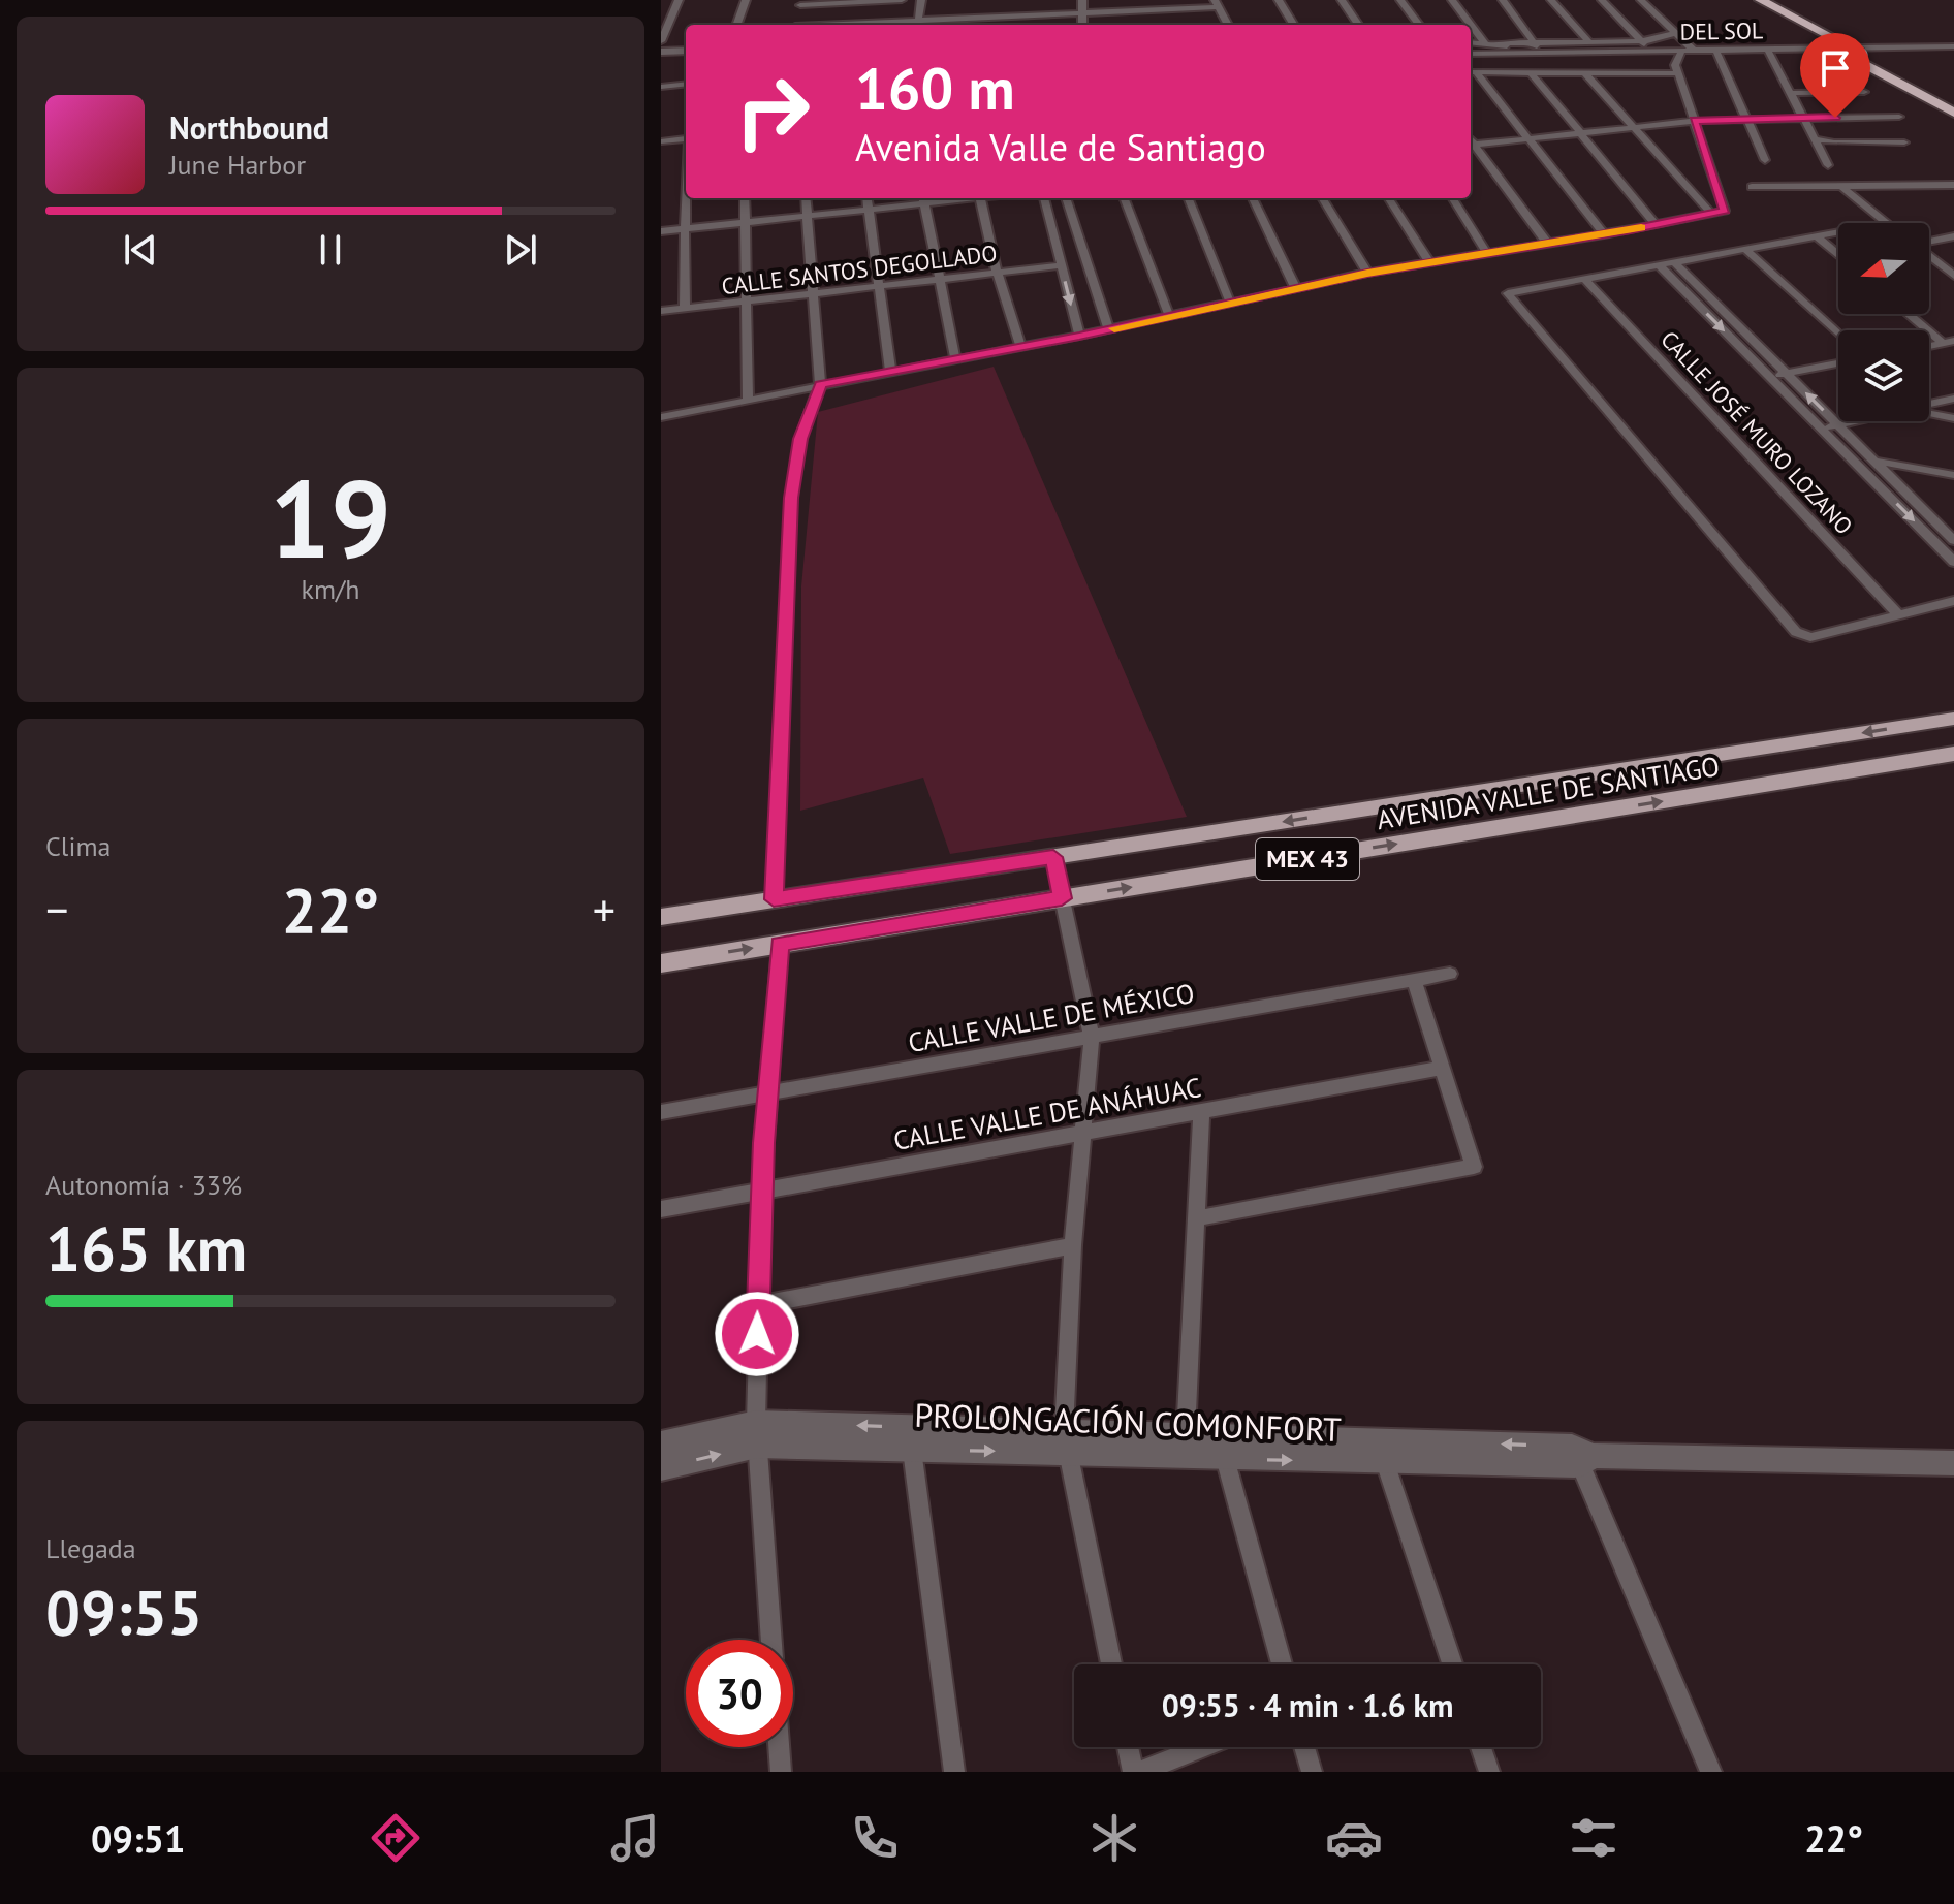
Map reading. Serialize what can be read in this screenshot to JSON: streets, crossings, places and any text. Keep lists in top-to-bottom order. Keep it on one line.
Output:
{"streets":{"main road":["AVENIDA VALLE DE SANTIAGO","MEX 43"],"street":["DEL SOL","CALLE SANTOS DEGOLLADO","CALLE JOSÉ MURO LOZANO","CALLE VALLE DE MÉXICO","CALLE VALLE DE ANÁHUAC","PROLONGACIÓN COMONFORT"]},"north":"left","page":{"turn":["160 m","Avenida Valle de Santiago"],"song":["Northbound","June Harbor"],"tile":[["19","km/h"],"Clima",["Autonomía · 33%","165 km"],["Llegada","09:55"]],"heat":["−","22°","+"],"limit":"30","trip":"09:55 · 4 min · 1.6 km","tabs":["09:51","22°"]}}
